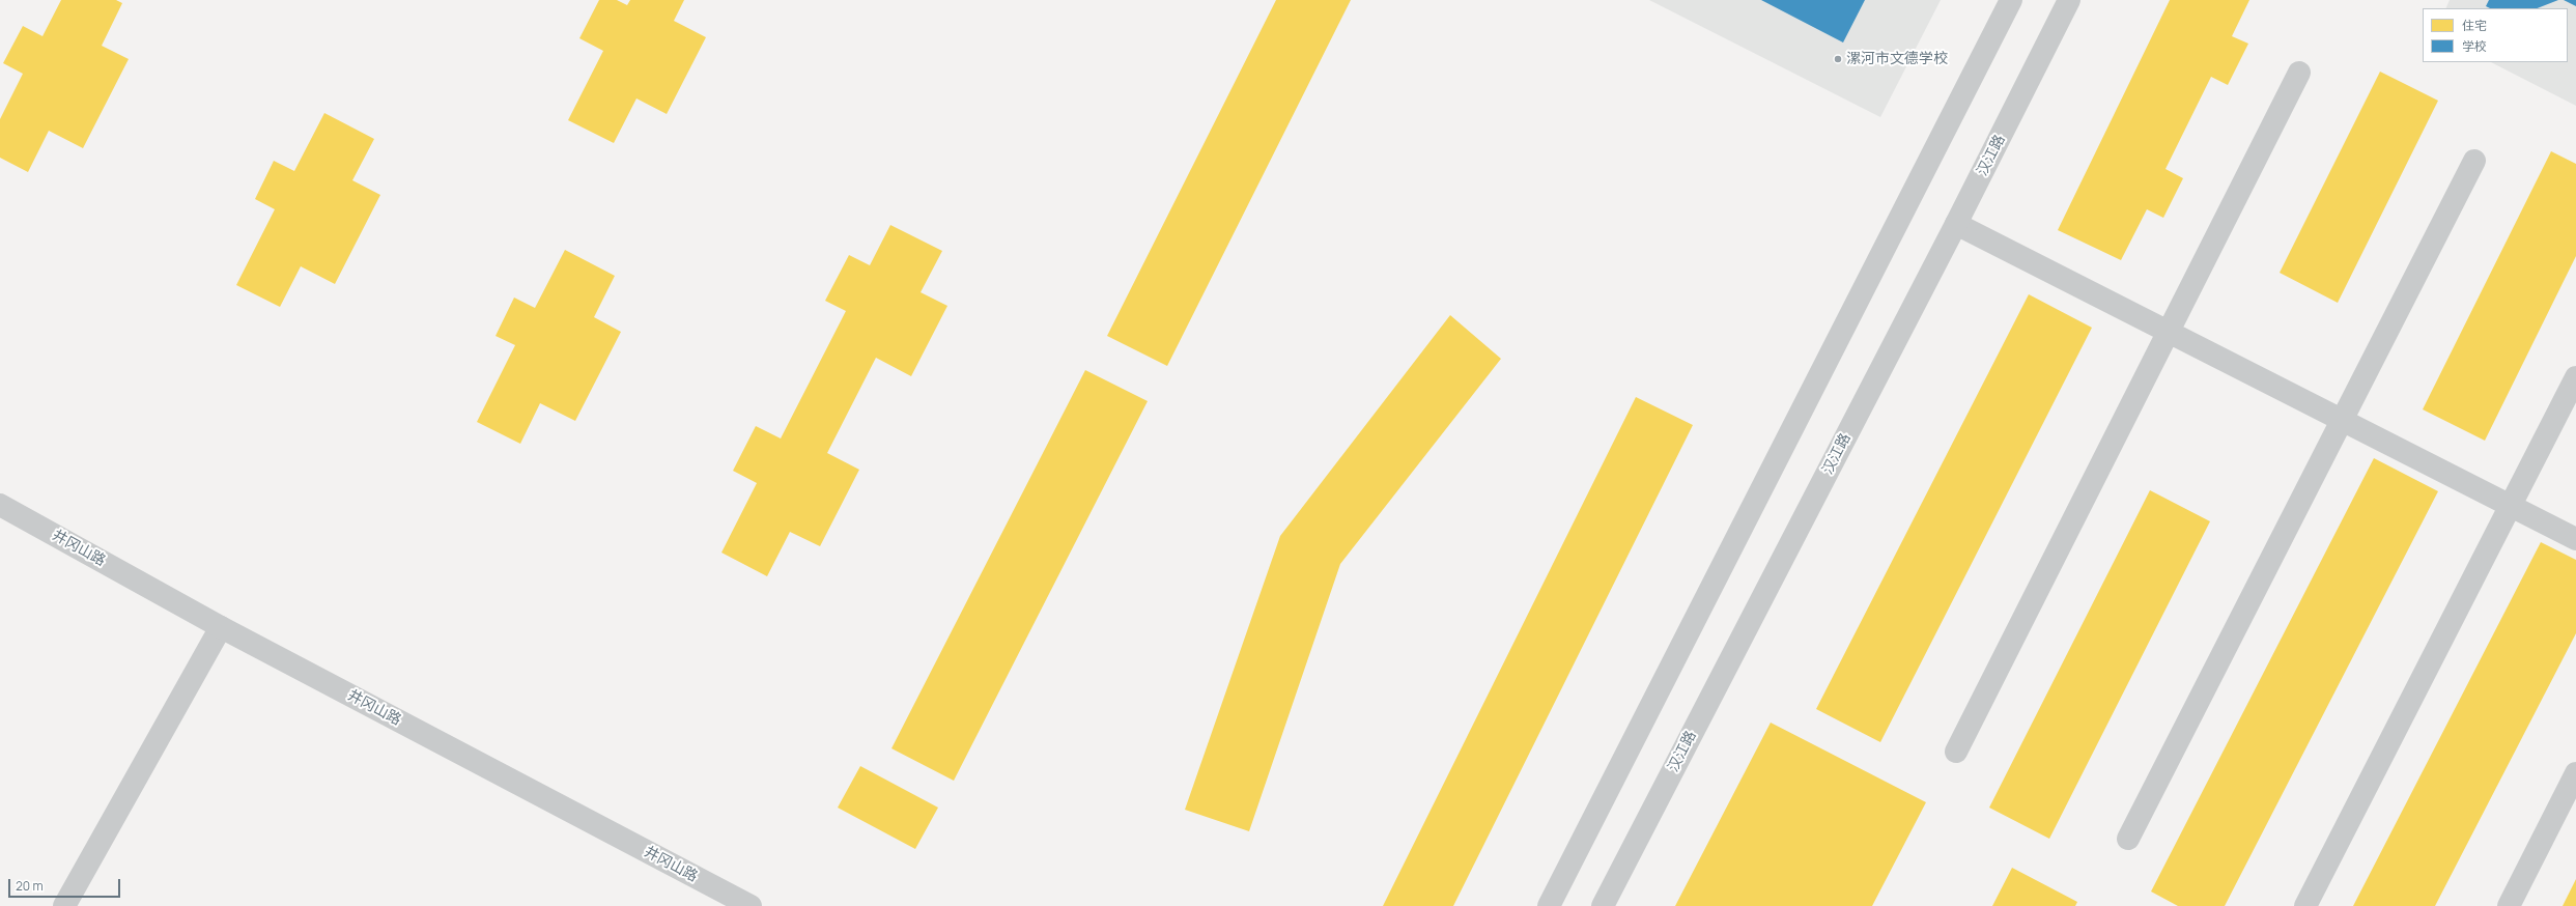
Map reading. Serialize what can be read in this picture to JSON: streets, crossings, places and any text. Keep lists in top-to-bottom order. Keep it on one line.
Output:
{"streets":{"street":["汉江路","井冈山路"]},"places":["漯河市文德学校"],"legend":["住宅","学校"],"scale_bar":"20 m"}
